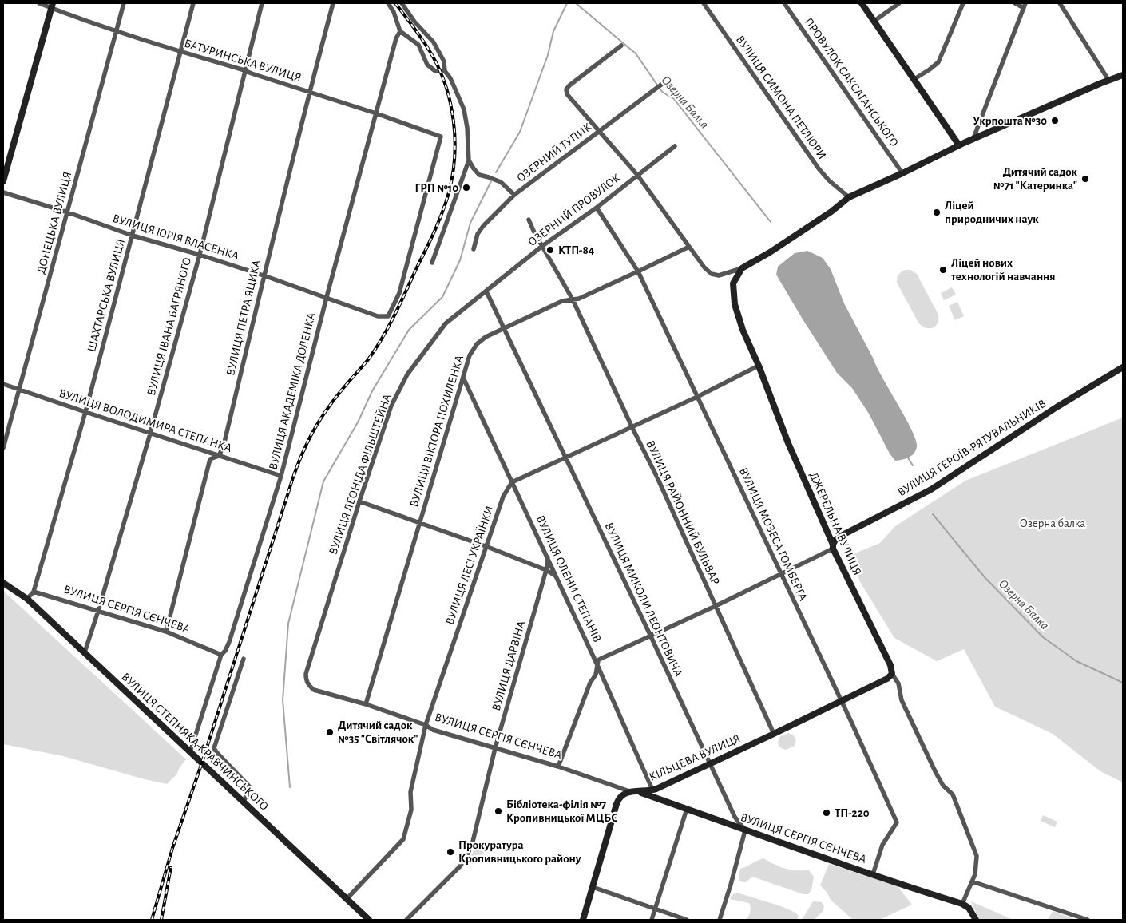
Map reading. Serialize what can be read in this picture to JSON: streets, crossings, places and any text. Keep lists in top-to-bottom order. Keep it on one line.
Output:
{"streets":{"main road":["ВУЛИЦЯ ГЕРОЇВ-РЯТУВАЛЬНИКІВ","ДЖЕРЕЛЬНА ВУЛИЦЯ","ВУЛИЦЯ СЕРГІЯ СЄНЧЕВА","ВУЛИЦЯ СТЕПНЯКА-КРАВЧИНСЬКОГО","КІЛЬЦЕВА ВУЛИЦЯ"],"street":["БАТУРИНСЬКА ВУЛИЦЯ","ПРОВУЛОК САКСАГАНСЬКОГО","ВУЛИЦЯ СИМОНА ПЕТЛЮРИ","ОЗЕРНИЙ ТУПИК","ОЗЕРНИЙ ПРОВУЛОК","ДОНЕЦЬКА ВУЛИЦЯ","ВУЛИЦЯ ЮРІЯ ВЛАСЕНКА","ШАХТАРСЬКА ВУЛИЦЯ","ВУЛИЦЯ ПЕТРА ЯЦИКА","ВУЛИЦЯ ІВАНА БАГРЯНОГО","ВУЛИЦЯ АКАДЕМІКА ДОЛЕНКА","ВУЛИЦЯ ВОЛОДИМИРА СТЕПАНКА","ВУЛИЦЯ ВІКТОРА ПОХИЛЕНКА","ВУЛИЦЯ ЛЕОНІДА ФІЛЬШТЕЙНА","ВУЛИЦЯ РАЙОННИЙ БУЛЬВАР","ВУЛИЦЯ МОЗЕСА ГОМБЕРГА","ВУЛИЦЯ ЛЕСІ УКРАЇНКИ","ВУЛИЦЯ ОЛЕНИ СТЕПАНІВ","ВУЛИЦЯ МИКОЛИ ЛЕОНТОВИЧА","ВУЛИЦЯ ДАРВІНА"]},"crossings":[["БАТУРИНСЬКА ВУЛИЦЯ","ДОНЕЦЬКА ВУЛИЦЯ"],["БАТУРИНСЬКА ВУЛИЦЯ","ВУЛИЦЯ ЮРІЯ ВЛАСЕНКА"],["БАТУРИНСЬКА ВУЛИЦЯ","ШАХТАРСЬКА ВУЛИЦЯ"],["БАТУРИНСЬКА ВУЛИЦЯ","ВУЛИЦЯ ПЕТРА ЯЦИКА"],["БАТУРИНСЬКА ВУЛИЦЯ","ВУЛИЦЯ ІВАНА БАГРЯНОГО"],["БАТУРИНСЬКА ВУЛИЦЯ","ВУЛИЦЯ АКАДЕМІКА ДОЛЕНКА"],["ОЗЕРНИЙ ПРОВУЛОК","ВУЛИЦЯ ЛЕОНІДА ФІЛЬШТЕЙНА"],["ОЗЕРНИЙ ПРОВУЛОК","ВУЛИЦЯ РАЙОННИЙ БУЛЬВАР"],["ОЗЕРНИЙ ПРОВУЛОК","ВУЛИЦЯ МОЗЕСА ГОМБЕРГА"],["ОЗЕРНИЙ ПРОВУЛОК","ВУЛИЦЯ МИКОЛИ ЛЕОНТОВИЧА"],["ДОНЕЦЬКА ВУЛИЦЯ","ВУЛИЦЯ ЮРІЯ ВЛАСЕНКА"],["ДОНЕЦЬКА ВУЛИЦЯ","ВУЛИЦЯ ВОЛОДИМИРА СТЕПАНКА"],["ВУЛИЦЯ ЮРІЯ ВЛАСЕНКА","ШАХТАРСЬКА ВУЛИЦЯ"],["ВУЛИЦЯ ЮРІЯ ВЛАСЕНКА","ВУЛИЦЯ ПЕТРА ЯЦИКА"],["ВУЛИЦЯ ЮРІЯ ВЛАСЕНКА","ВУЛИЦЯ ІВАНА БАГРЯНОГО"],["ВУЛИЦЯ ЮРІЯ ВЛАСЕНКА","ВУЛИЦЯ АКАДЕМІКА ДОЛЕНКА"],["ШАХТАРСЬКА ВУЛИЦЯ","ВУЛИЦЯ ВОЛОДИМИРА СТЕПАНКА"],["ШАХТАРСЬКА ВУЛИЦЯ","ВУЛИЦЯ СЕРГІЯ СЄНЧЕВА"],["ВУЛИЦЯ ПЕТРА ЯЦИКА","ВУЛИЦЯ ВОЛОДИМИРА СТЕПАНКА"],["ВУЛИЦЯ ПЕТРА ЯЦИКА","ВУЛИЦЯ СЕРГІЯ СЄНЧЕВА"],["ВУЛИЦЯ ІВАНА БАГРЯНОГО","ВУЛИЦЯ ВОЛОДИМИРА СТЕПАНКА"],["ВУЛИЦЯ ІВАНА БАГРЯНОГО","ВУЛИЦЯ СЕРГІЯ СЄНЧЕВА"],["ВУЛИЦЯ ІВАНА БАГРЯНОГО","ВУЛИЦЯ СТЕПНЯКА-КРАВЧИНСЬКОГО"],["ВУЛИЦЯ АКАДЕМІКА ДОЛЕНКА","ВУЛИЦЯ ВОЛОДИМИРА СТЕПАНКА"],["ВУЛИЦЯ АКАДЕМІКА ДОЛЕНКА","ВУЛИЦЯ СЕРГІЯ СЄНЧЕВА"],["ВУЛИЦЯ АКАДЕМІКА ДОЛЕНКА","ВУЛИЦЯ СТЕПНЯКА-КРАВЧИНСЬКОГО"],["ВУЛИЦЯ ВІКТОРА ПОХИЛЕНКА","ВУЛИЦЯ РАЙОННИЙ БУЛЬВАР"],["ВУЛИЦЯ ВІКТОРА ПОХИЛЕНКА","ВУЛИЦЯ МОЗЕСА ГОМБЕРГА"],["ВУЛИЦЯ ВІКТОРА ПОХИЛЕНКА","ВУЛИЦЯ ОЛЕНИ СТЕПАНІВ"],["ВУЛИЦЯ ВІКТОРА ПОХИЛЕНКА","ВУЛИЦЯ МИКОЛИ ЛЕОНТОВИЧА"],["ВУЛИЦЯ ВІКТОРА ПОХИЛЕНКА","ВУЛИЦЯ СЕРГІЯ СЄНЧЕВА"],["ВУЛИЦЯ ГЕРОЇВ-РЯТУВАЛЬНИКІВ","ДЖЕРЕЛЬНА ВУЛИЦЯ"],["ВУЛИЦЯ ЛЕОНІДА ФІЛЬШТЕЙНА","ВУЛИЦЯ МИКОЛИ ЛЕОНТОВИЧА"],["ВУЛИЦЯ ЛЕОНІДА ФІЛЬШТЕЙНА","ВУЛИЦЯ СЕРГІЯ СЄНЧЕВА"],["ВУЛИЦЯ РАЙОННИЙ БУЛЬВАР","КІЛЬЦЕВА ВУЛИЦЯ"],["ДЖЕРЕЛЬНА ВУЛИЦЯ","ВУЛИЦЯ СЕРГІЯ СЄНЧЕВА"],["ДЖЕРЕЛЬНА ВУЛИЦЯ","КІЛЬЦЕВА ВУЛИЦЯ"],["ВУЛИЦЯ МОЗЕСА ГОМБЕРГА","ВУЛИЦЯ СЕРГІЯ СЄНЧЕВА"],["ВУЛИЦЯ МОЗЕСА ГОМБЕРГА","КІЛЬЦЕВА ВУЛИЦЯ"],["ВУЛИЦЯ ЛЕСІ УКРАЇНКИ","ВУЛИЦЯ ОЛЕНИ СТЕПАНІВ"],["ВУЛИЦЯ ЛЕСІ УКРАЇНКИ","ВУЛИЦЯ СЕРГІЯ СЄНЧЕВА"],["ВУЛИЦЯ ЛЕСІ УКРАЇНКИ","ВУЛИЦЯ СТЕПНЯКА-КРАВЧИНСЬКОГО"],["ВУЛИЦЯ ОЛЕНИ СТЕПАНІВ","ВУЛИЦЯ ДАРВІНА"],["ВУЛИЦЯ ОЛЕНИ СТЕПАНІВ","КІЛЬЦЕВА ВУЛИЦЯ"],["ВУЛИЦЯ МИКОЛИ ЛЕОНТОВИЧА","ВУЛИЦЯ СЕРГІЯ СЄНЧЕВА"],["ВУЛИЦЯ МИКОЛИ ЛЕОНТОВИЧА","КІЛЬЦЕВА ВУЛИЦЯ"],["ВУЛИЦЯ СЕРГІЯ СЄНЧЕВА","ВУЛИЦЯ ДАРВІНА"],["ВУЛИЦЯ СЕРГІЯ СЄНЧЕВА","КІЛЬЦЕВА ВУЛИЦЯ"]],"water":["Озерна Балка"],"parks":["Озерна балка"],"places":["Укрпошта №30","Дитячий садок №71 \"Катеринка\"","ГРП №10","Ліцей природничих наук","КТП-84","Ліцей нових технологій навчання","Дитячий садок №35 \"Світлячок\"","Бібліотека-філія №7 Кропивницької МЦБС","ТП-220","Прокуратура Кропивницького району"]}
